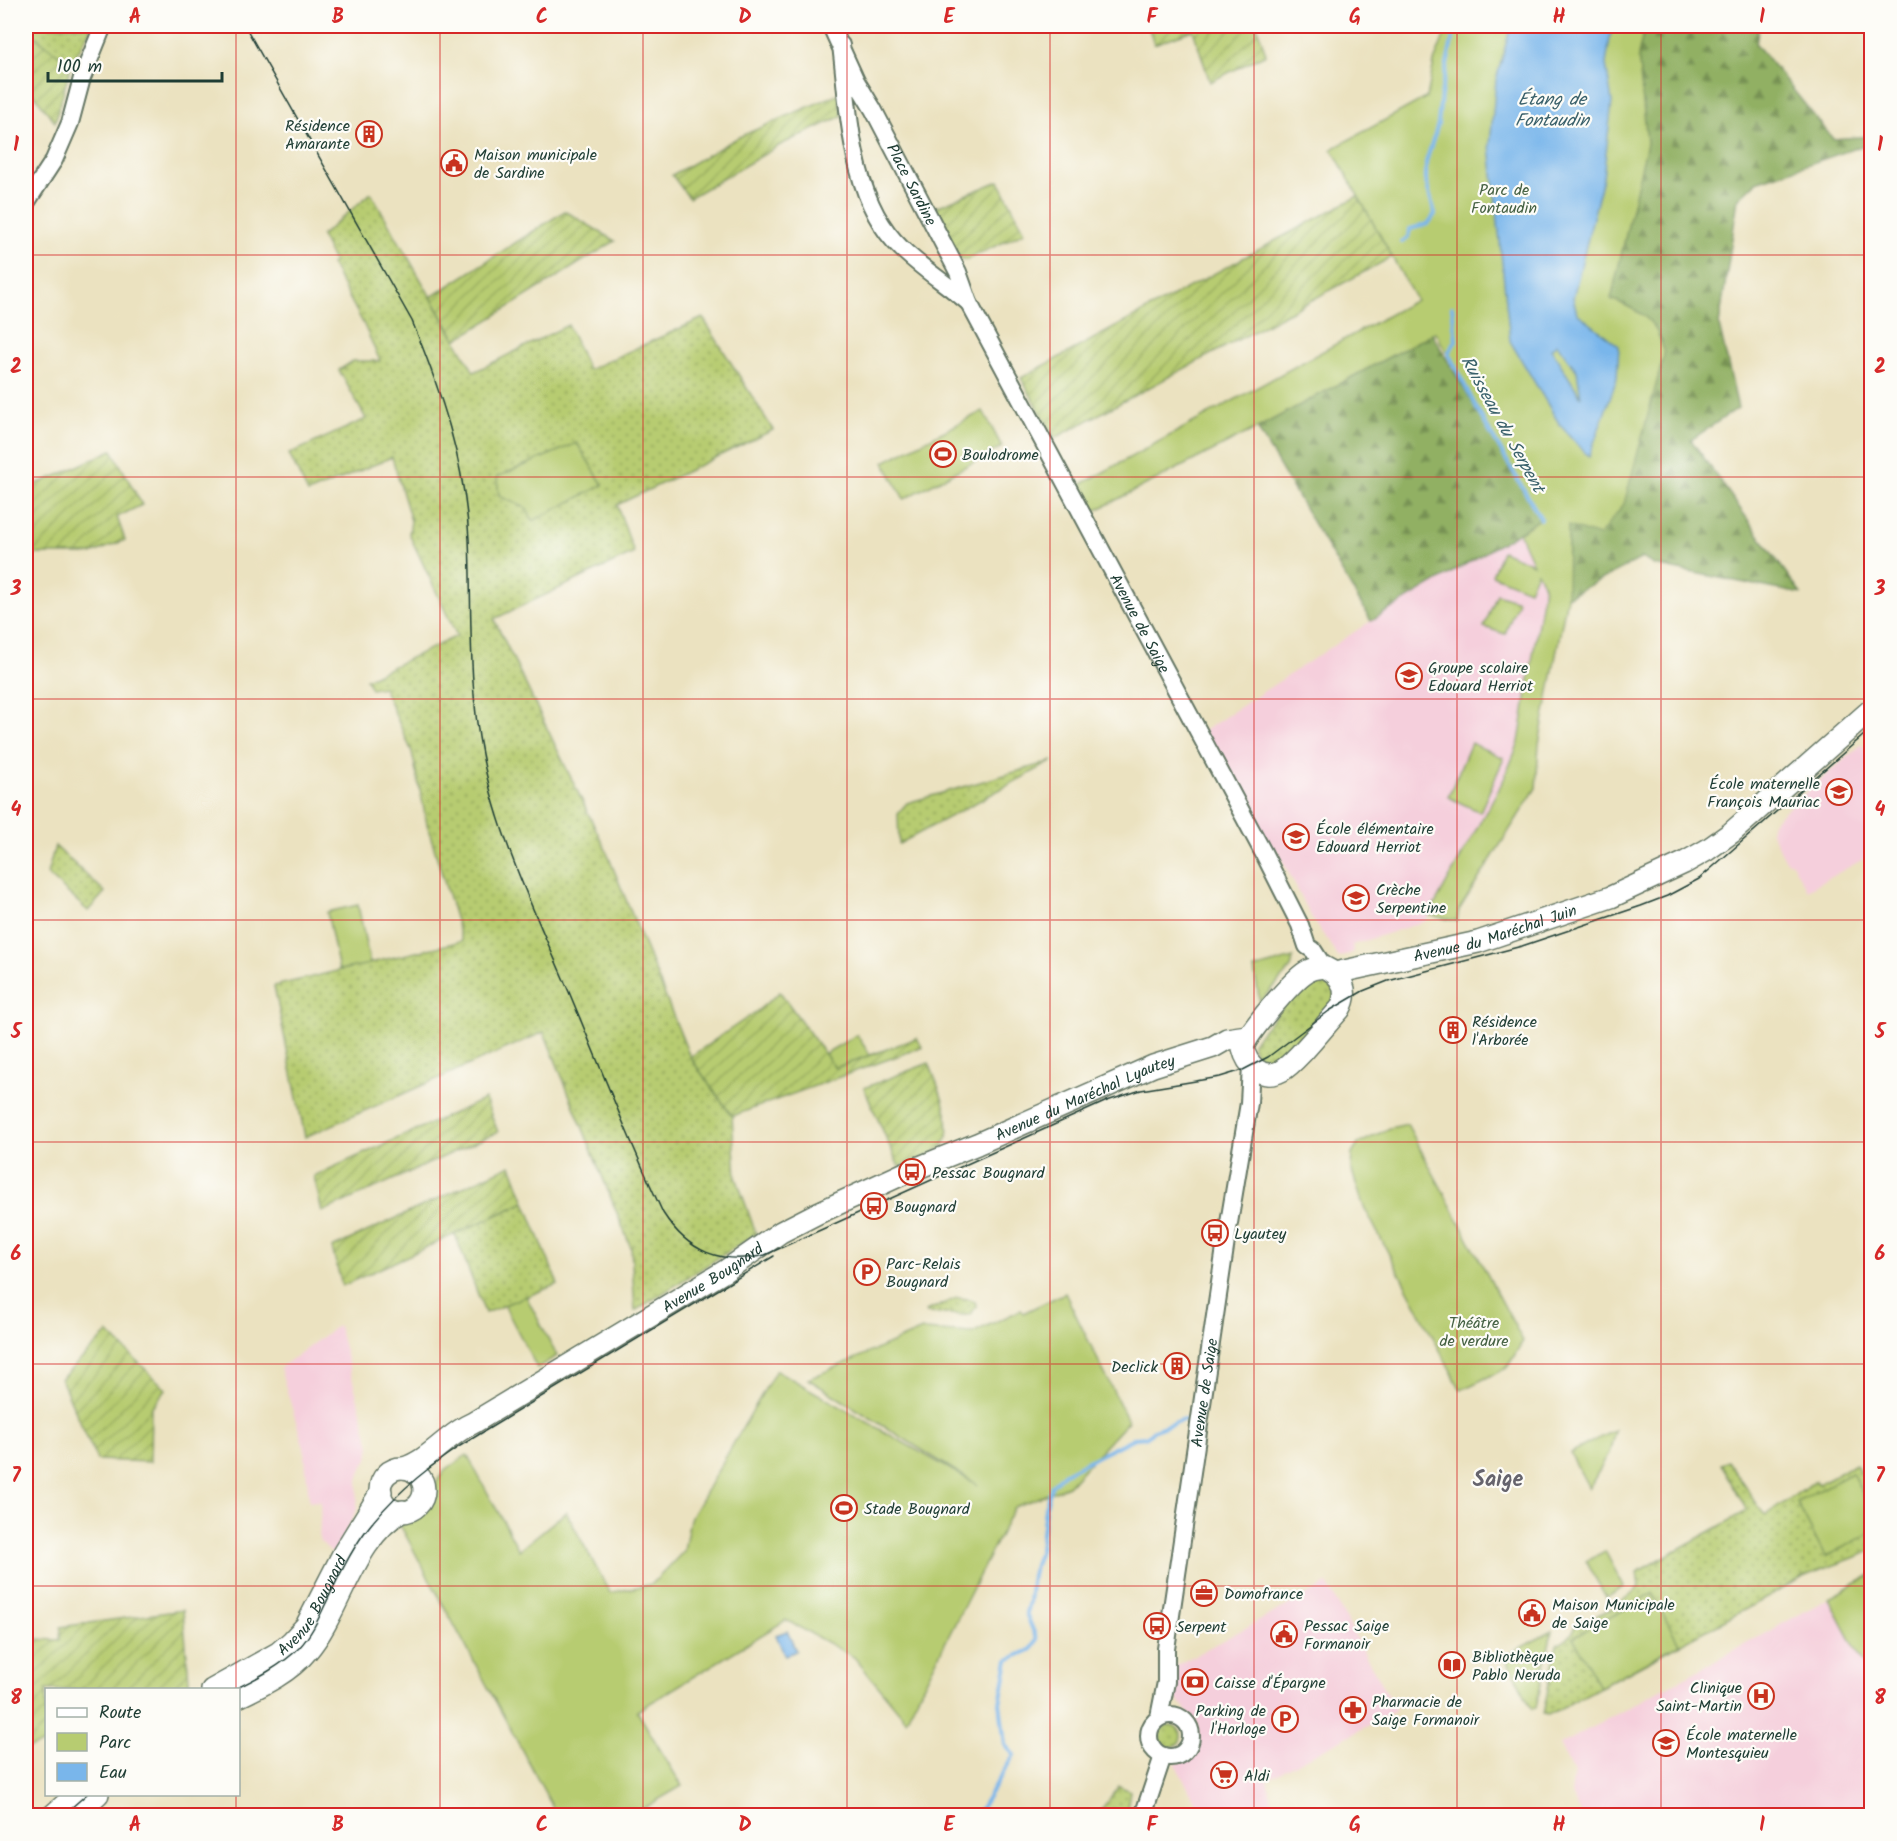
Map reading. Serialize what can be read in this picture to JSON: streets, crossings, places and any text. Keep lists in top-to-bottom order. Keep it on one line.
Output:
{"streets":{"main road":["Avenue du Maréchal Juin","Avenue du Maréchal Lyautey","Avenue Bougnard"],"street":["Place Sardine","Avenue de Saige"]},"crossings":[["Place Sardine","Avenue de Saige"],["Avenue de Saige","Avenue du Maréchal Juin"],["Avenue de Saige","Avenue du Maréchal Lyautey"],["Avenue du Maréchal Juin","Avenue du Maréchal Lyautey"],["Avenue du Maréchal Lyautey","Avenue Bougnard"]],"districts":["Saige"],"water":["Étang de Fontaudin","Ruisseau du Serpent"],"parks":["Parc de Fontaudin","Théâtre de verdure"],"places":{"building":["Résidence Amarante","Résidence l'Arborée","Declick"],"public building":["Maison municipale de Sardine","Maison Municipale de Saige","Pessac Saige Formanoir"],"sports":["Boulodrome","Stade Bougnard"],"school or university":["Groupe scolaire Edouard Herriot","École maternelle François Mauriac","École élémentaire Edouard Herriot","Crèche Serpentine","École maternelle Montesquieu"],"bus stop":["Pessac Bougnard","Bougnard","Lyautey","Serpent"],"parking":["Parc-Relais Bougnard","Parking de l'Horloge"],"office":["Domofrance"],"library":["Bibliothèque Pablo Neruda"],"bank":["Caisse d'Épargne"],"hospital":["Clinique Saint-Martin"],"pharmacy":["Pharmacie de Saige Formanoir"],"supermarket":["Aldi"]},"legend":["Route","Parc","Eau"],"scale_bar":"100 m","grid":{"columns":["A","B","C","D","E","F","G","H","I"],"rows":["1","2","3","4","5","6","7","8"]}}
